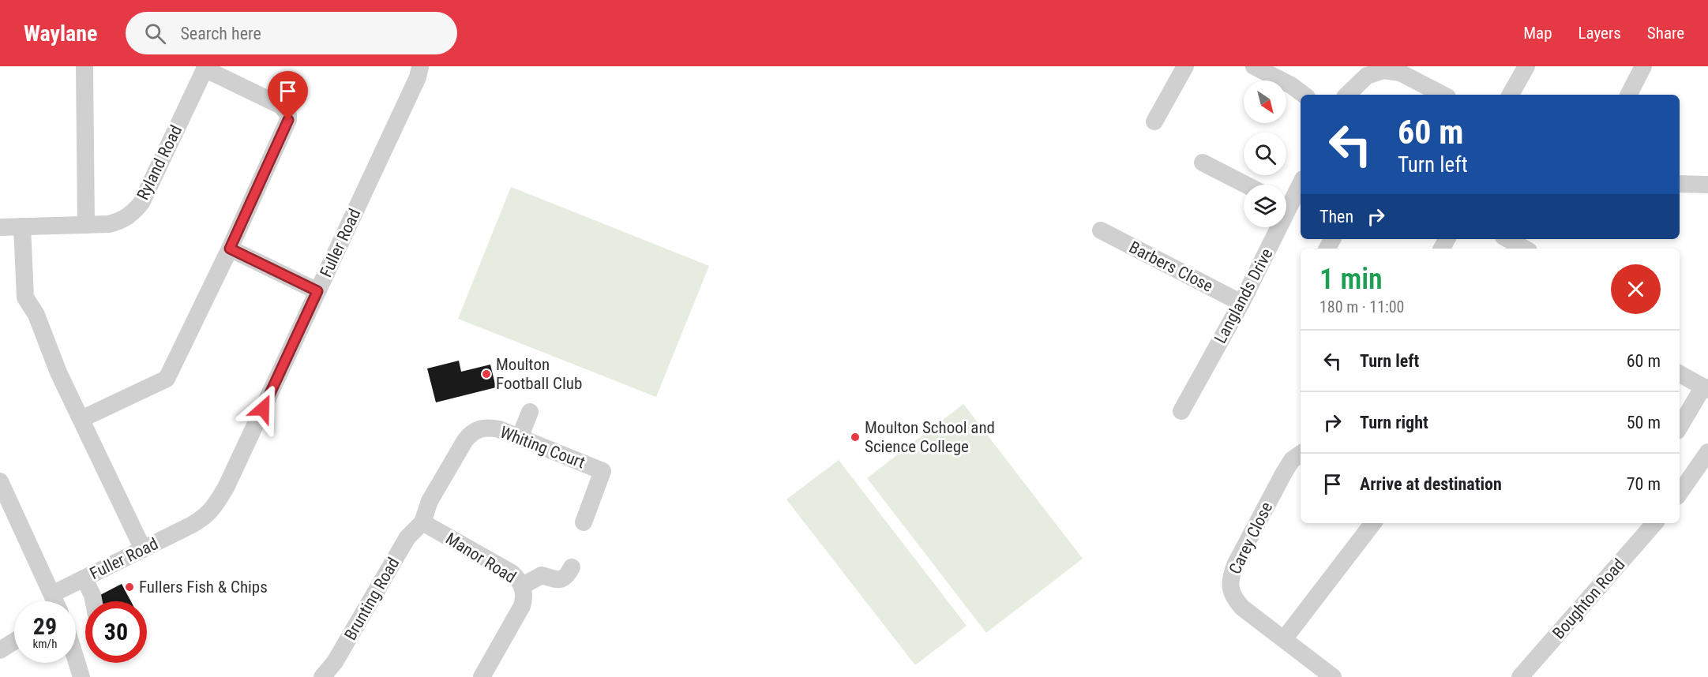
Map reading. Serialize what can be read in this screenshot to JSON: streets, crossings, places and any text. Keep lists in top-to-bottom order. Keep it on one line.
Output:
{"streets":{"street":["Ryland Road","Fuller Road","Barbers Close","Langlands Drive","Whiting Court","Carey Close","Manor Road","Brunting Road","Boughton Road"]},"crossings":[["Barbers Close","Langlands Drive"],["Whiting Court","Manor Road"],["Whiting Court","Brunting Road"],["Manor Road","Brunting Road"]],"places":["Moulton Football Club","Moulton School and Science College","Fullers Fish & Chips"],"north":"bottom right","page":{"header":"Waylane","search":"Search here","nav":["Map","Layers","Share"],"turn":["60 m","Turn left"],"then":"Then","heading":["1 min","180 m · 11:00"],"list":[{"name":"Turn left","value":"60 m"},{"name":"Turn right","value":"50 m"},{"name":"Arrive at destination","value":"70 m"}],"speed":"29 km/h","limit":"30"}}
